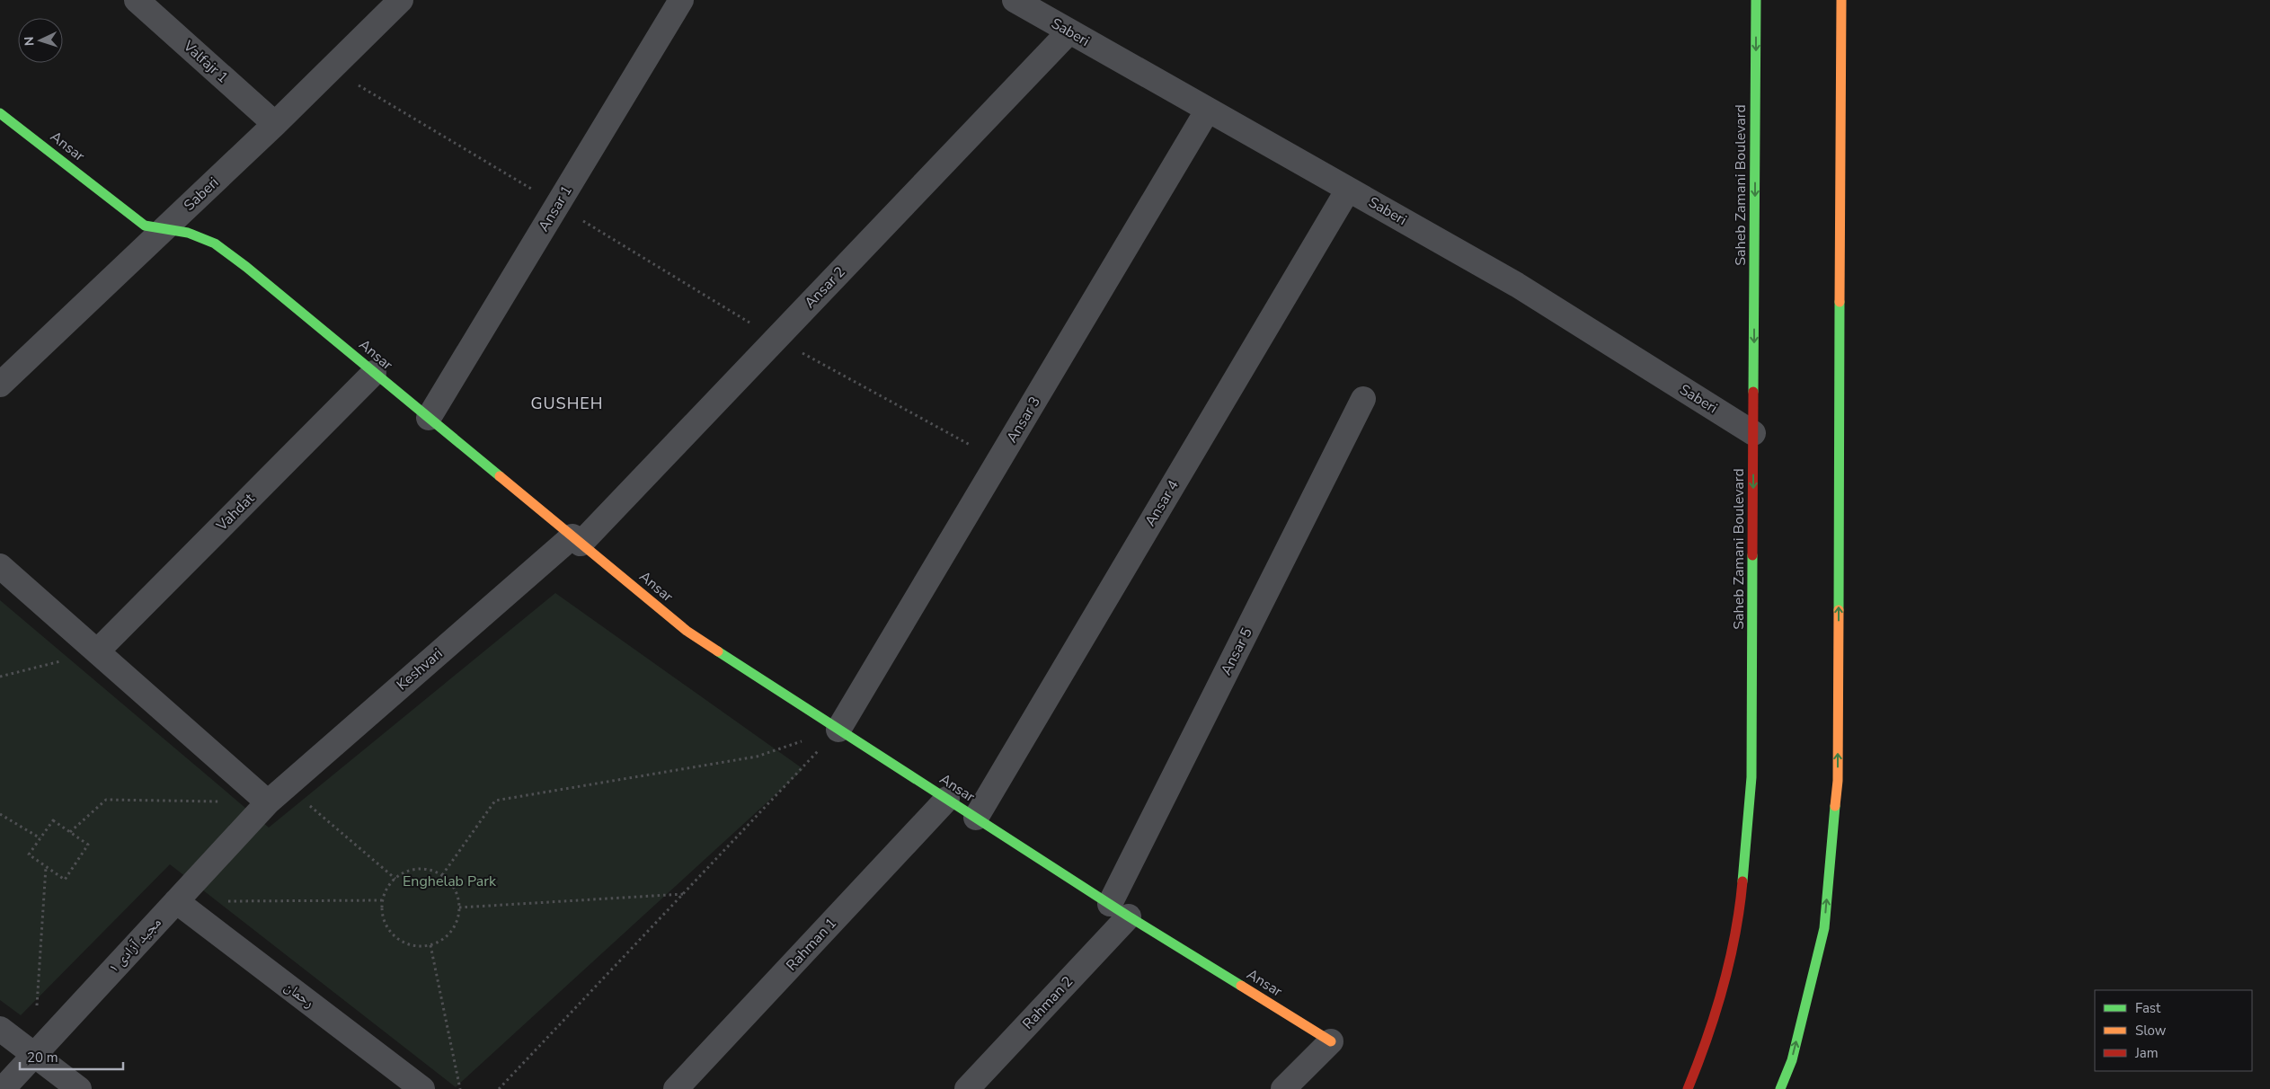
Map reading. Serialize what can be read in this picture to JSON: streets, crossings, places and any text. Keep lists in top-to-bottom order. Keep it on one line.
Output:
{"streets":{"main road":["Ansar","Saheb Zamani Boulevard"],"street":["Saberi","Valfajr 1","Ansar 1","Ansar 2","Ansar 3","Ansar 4","Vahdat","Ansar 5","Keshvari","Rahman 1","مجید آزادی ۱","رحمان","Rahman 2"]},"crossings":[["Saberi","Valfajr 1"],["Saberi","Ansar"],["Saberi","Saheb Zamani Boulevard"],["Saberi","Ansar 2"],["Saberi","Ansar 3"],["Saberi","Ansar 4"],["Ansar","Ansar 1"],["Ansar","Ansar 2"],["Ansar","Ansar 3"],["Ansar","Ansar 4"],["Ansar","Vahdat"],["Ansar","Ansar 5"],["Ansar","Keshvari"],["Ansar","Rahman 1"],["Ansar","Rahman 2"],["Ansar 2","Keshvari"],["Ansar 5","Rahman 2"],["Keshvari","مجید آزادی ۱"],["مجید آزادی ۱","رحمان"]],"districts":["GUSHEH"],"parks":["Enghelab Park"],"legend":["Fast","Slow","Jam"],"scale_bar":"20 m","north":"left"}
